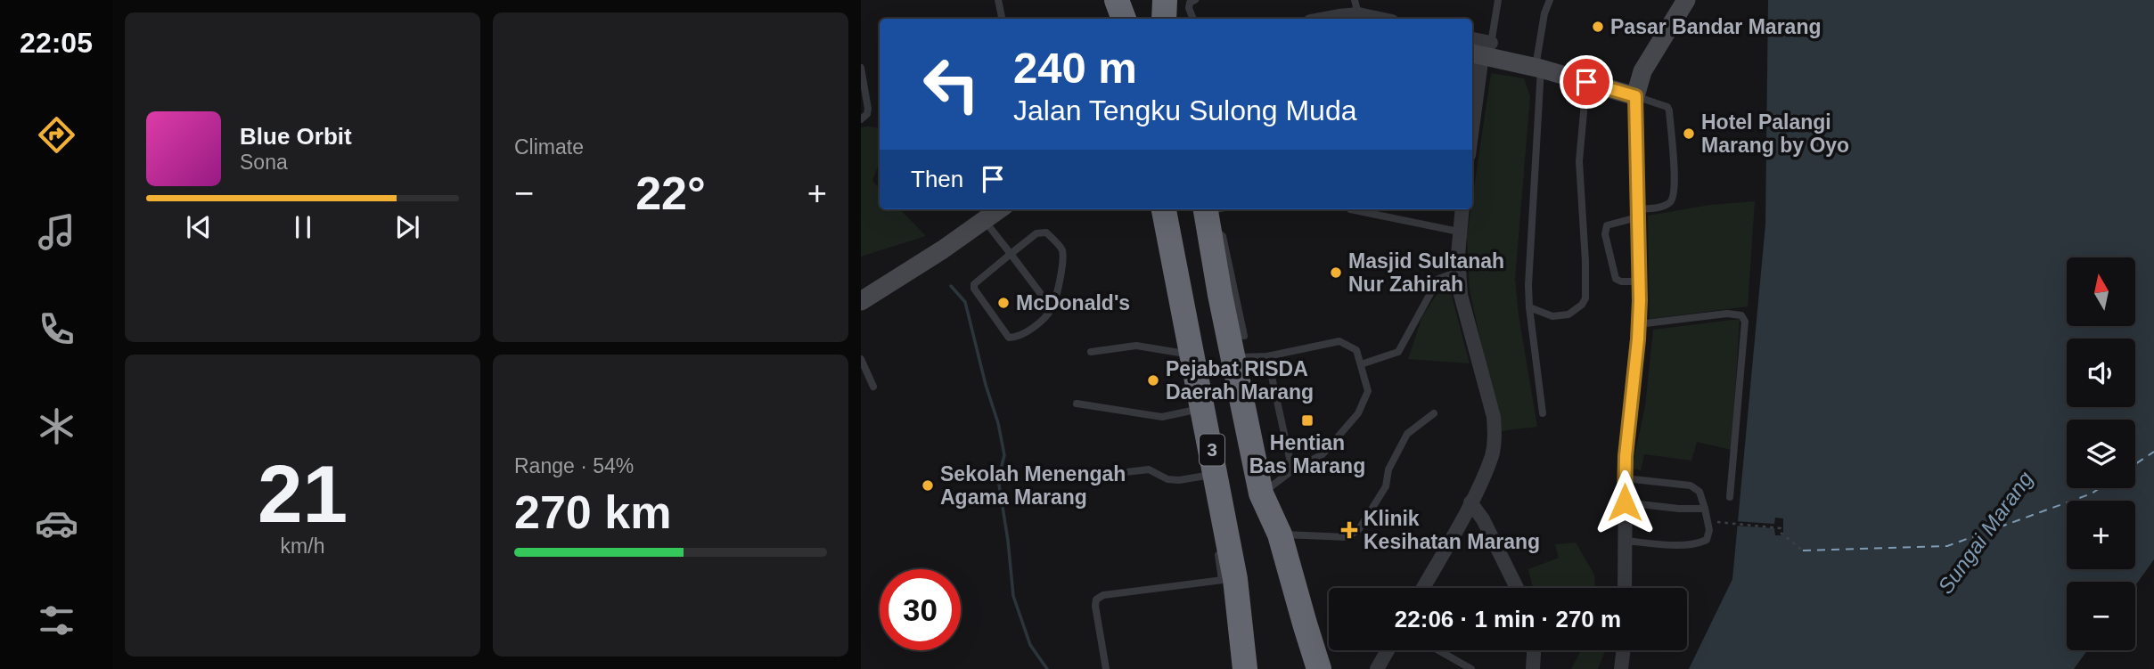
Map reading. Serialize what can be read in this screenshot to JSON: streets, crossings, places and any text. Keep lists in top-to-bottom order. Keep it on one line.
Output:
{"streets":{"highway":["3"]},"water":["Sungai Marang"],"places":{"other":["Pasar Bandar Marang","Hotel Palangi Marang by Oyo","Masjid Sultanah Nur Zahirah","McDonald's","Pejabat RISDA Daerah Marang","Sekolah Menengah Agama Marang"],"transit":["Hentian Bas Marang"],"health":["Klinik Kesihatan Marang"]},"north":"top","page":{"tabs":"22:05","tile":["Climate",["21","km/h"],["Range · 54%","270 km"]],"turn":["240 m","Jalan Tengku Sulong Muda"],"song":["Blue Orbit","Sona"],"then":"Then","heat":["−","22°","+"],"map_buttons":["+","−"],"limit":"30","trip":"22:06 · 1 min · 270 m"}}
